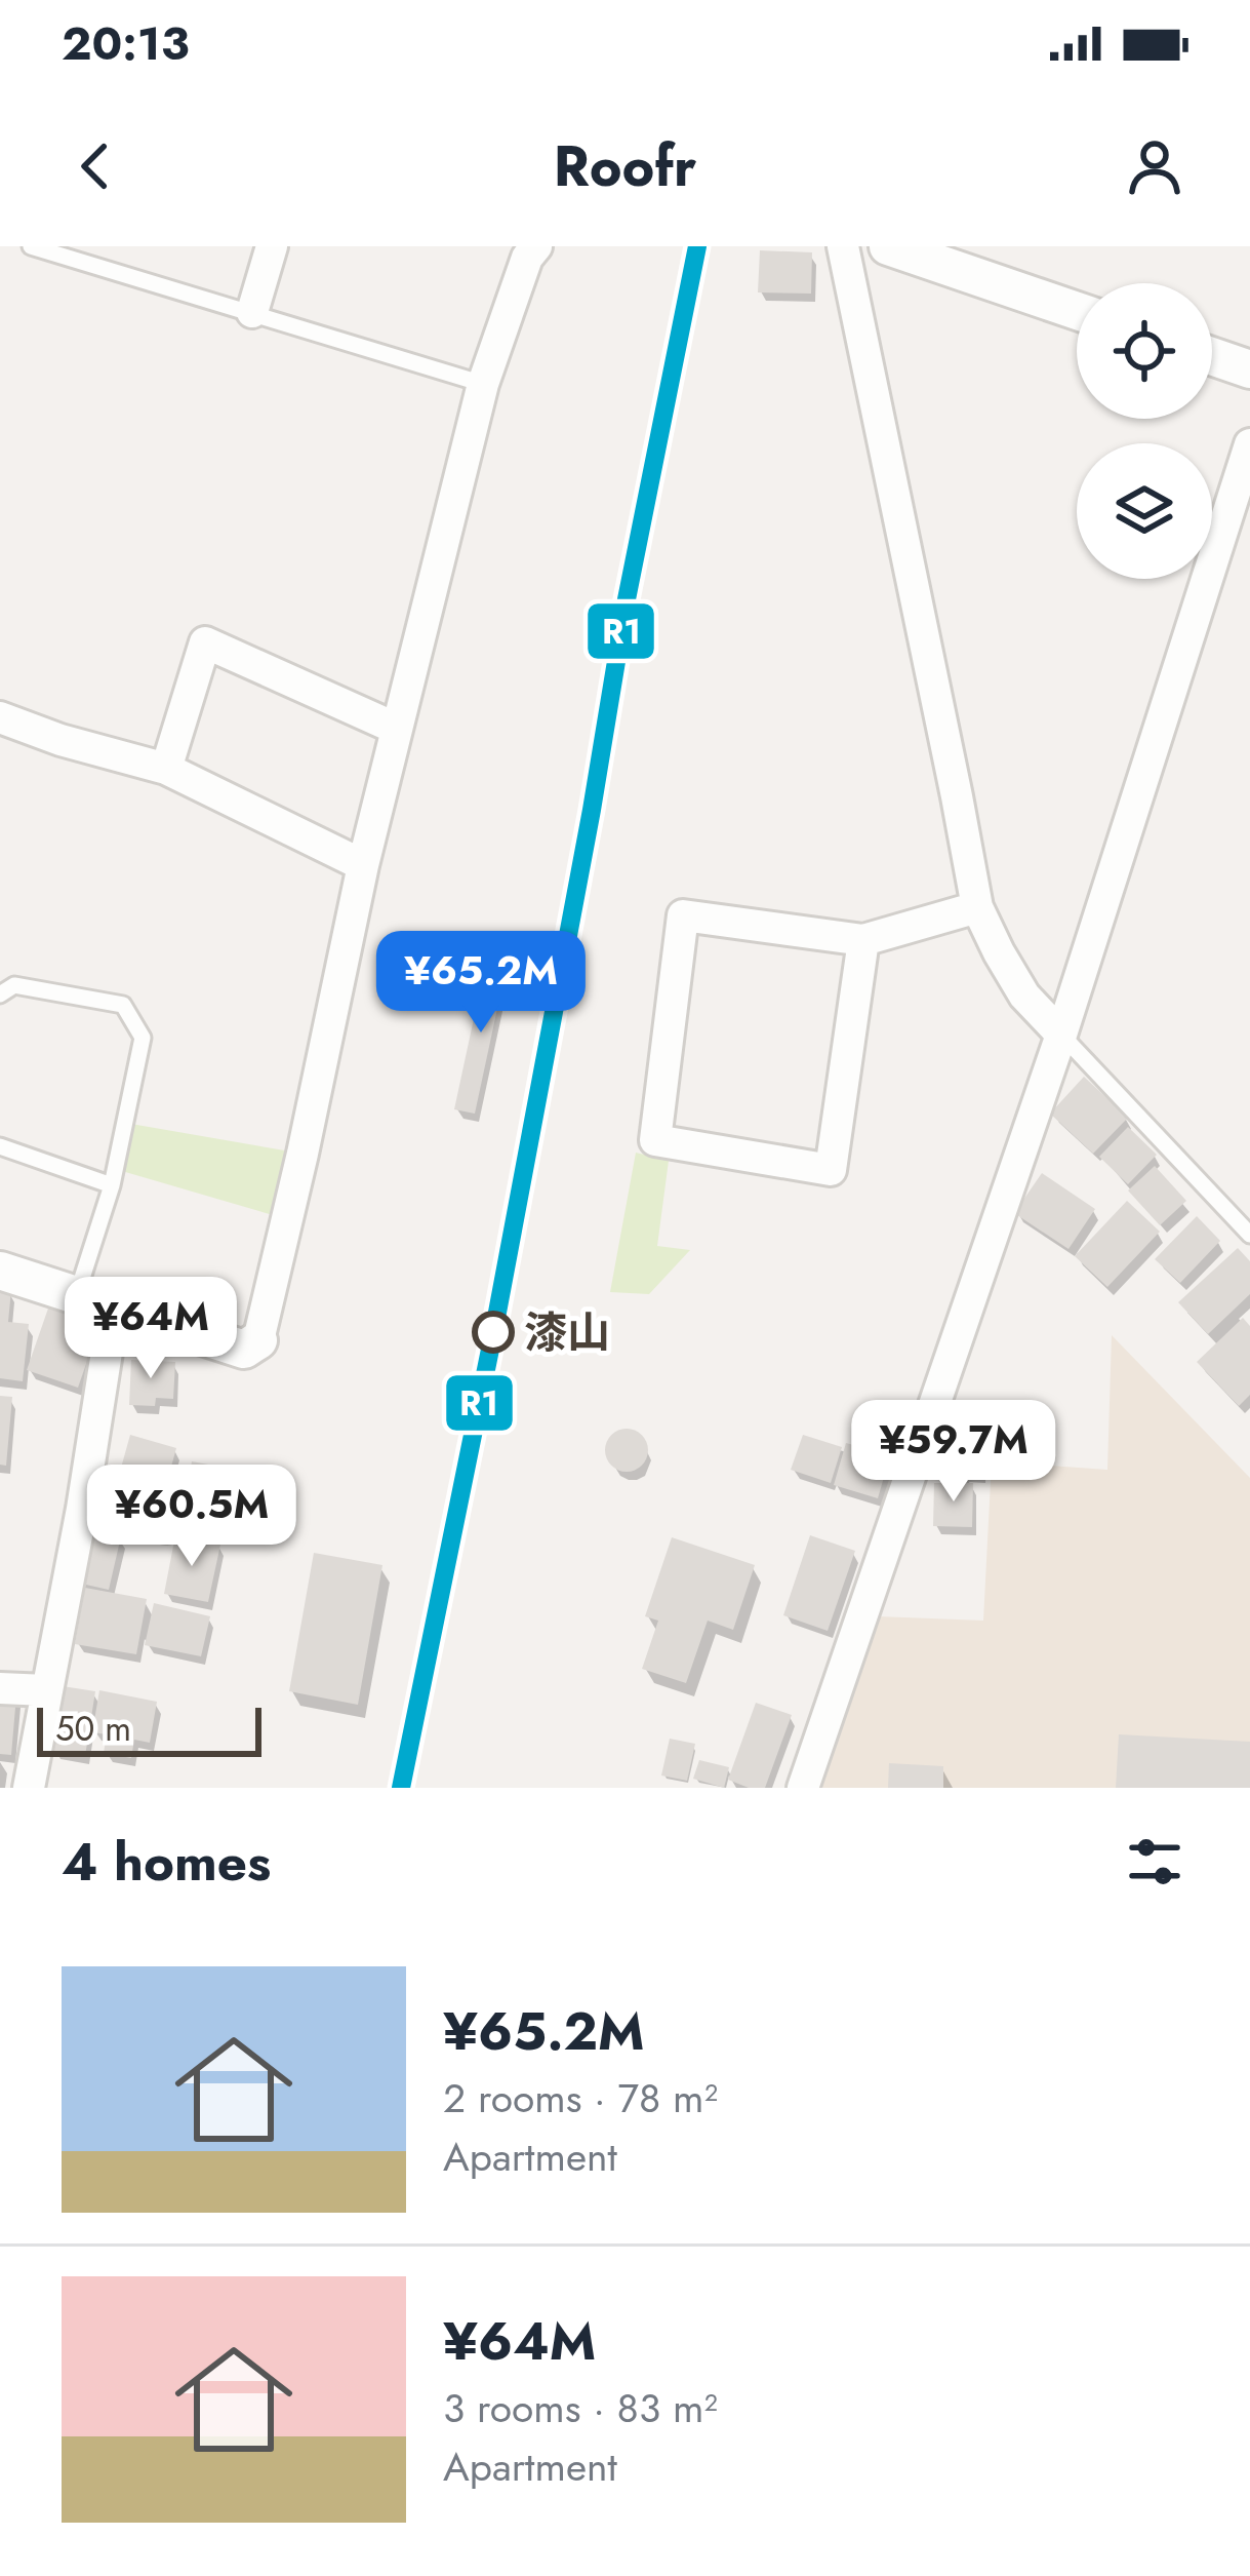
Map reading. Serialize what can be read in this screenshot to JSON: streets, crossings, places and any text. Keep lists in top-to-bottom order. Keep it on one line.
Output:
{"places":["漆山"],"lines":["transit line R1"],"scale_bar":"50 m","page":{"status":"20:13","header":"Roofr","price":["¥65.2M","¥64M","¥59.7M","¥60.5M"],"scale":"50 m","heading":"4 homes","list":[{"name":"¥65.2M","note":"2 rooms · 78 m² · Apartment"},{"name":"¥64M","note":"3 rooms · 83 m² · Apartment"}]}}
